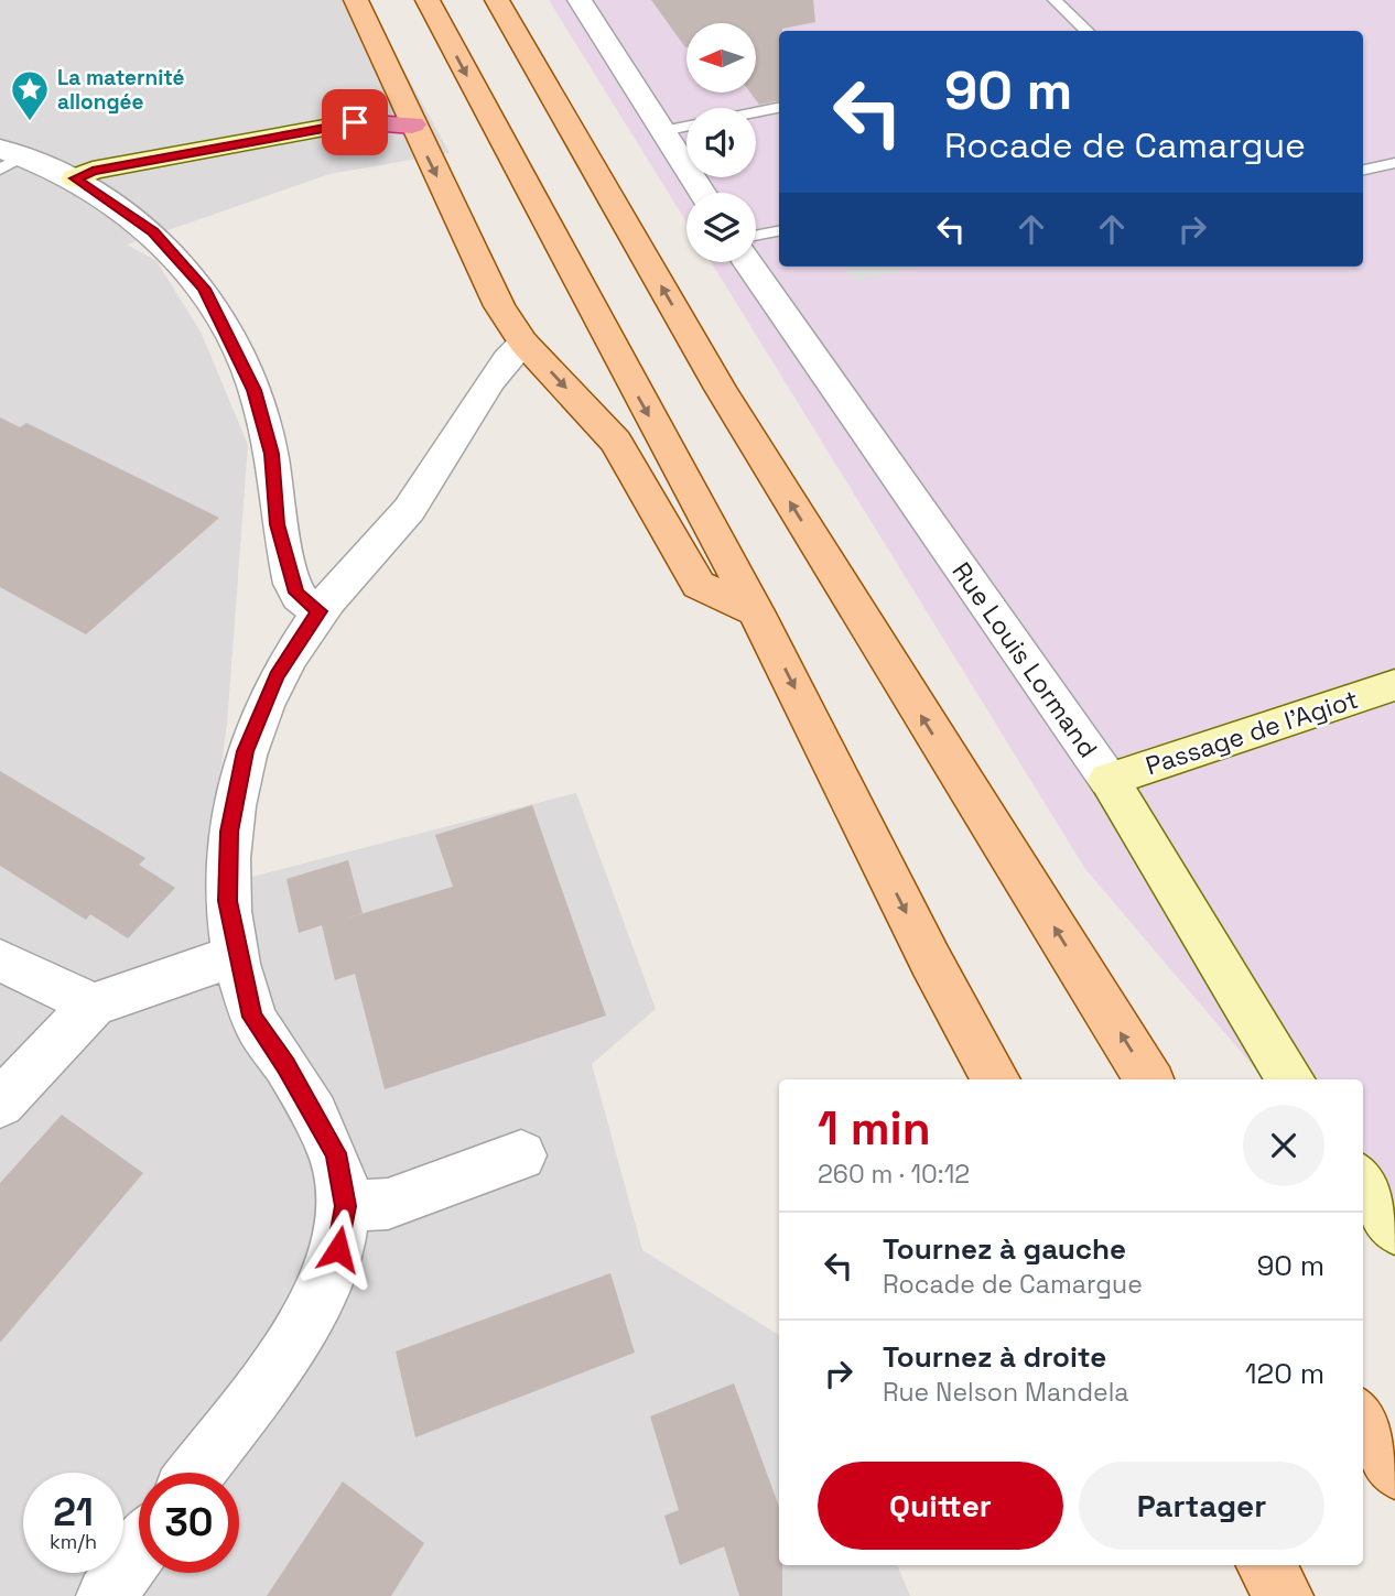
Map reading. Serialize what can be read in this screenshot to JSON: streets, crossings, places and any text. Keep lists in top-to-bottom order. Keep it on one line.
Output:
{"streets":{"street":["Rue Louis Lormand","Passage de l'Agiot"]},"crossings":[["Rue Louis Lormand","Passage de l'Agiot"]],"places":{"place":["La maternité allongée"]},"north":"left","page":{"turn":["90 m","Rocade de Camargue"],"heading":["1 min","260 m · 10:12"],"list":[{"name":"Tournez à gauche","note":"Rocade de Camargue","value":"90 m"},{"name":"Tournez à droite","note":"Rue Nelson Mandela","value":"120 m"}],"buttons":["Quitter","Partager"],"speed":"21 km/h","limit":"30"}}
